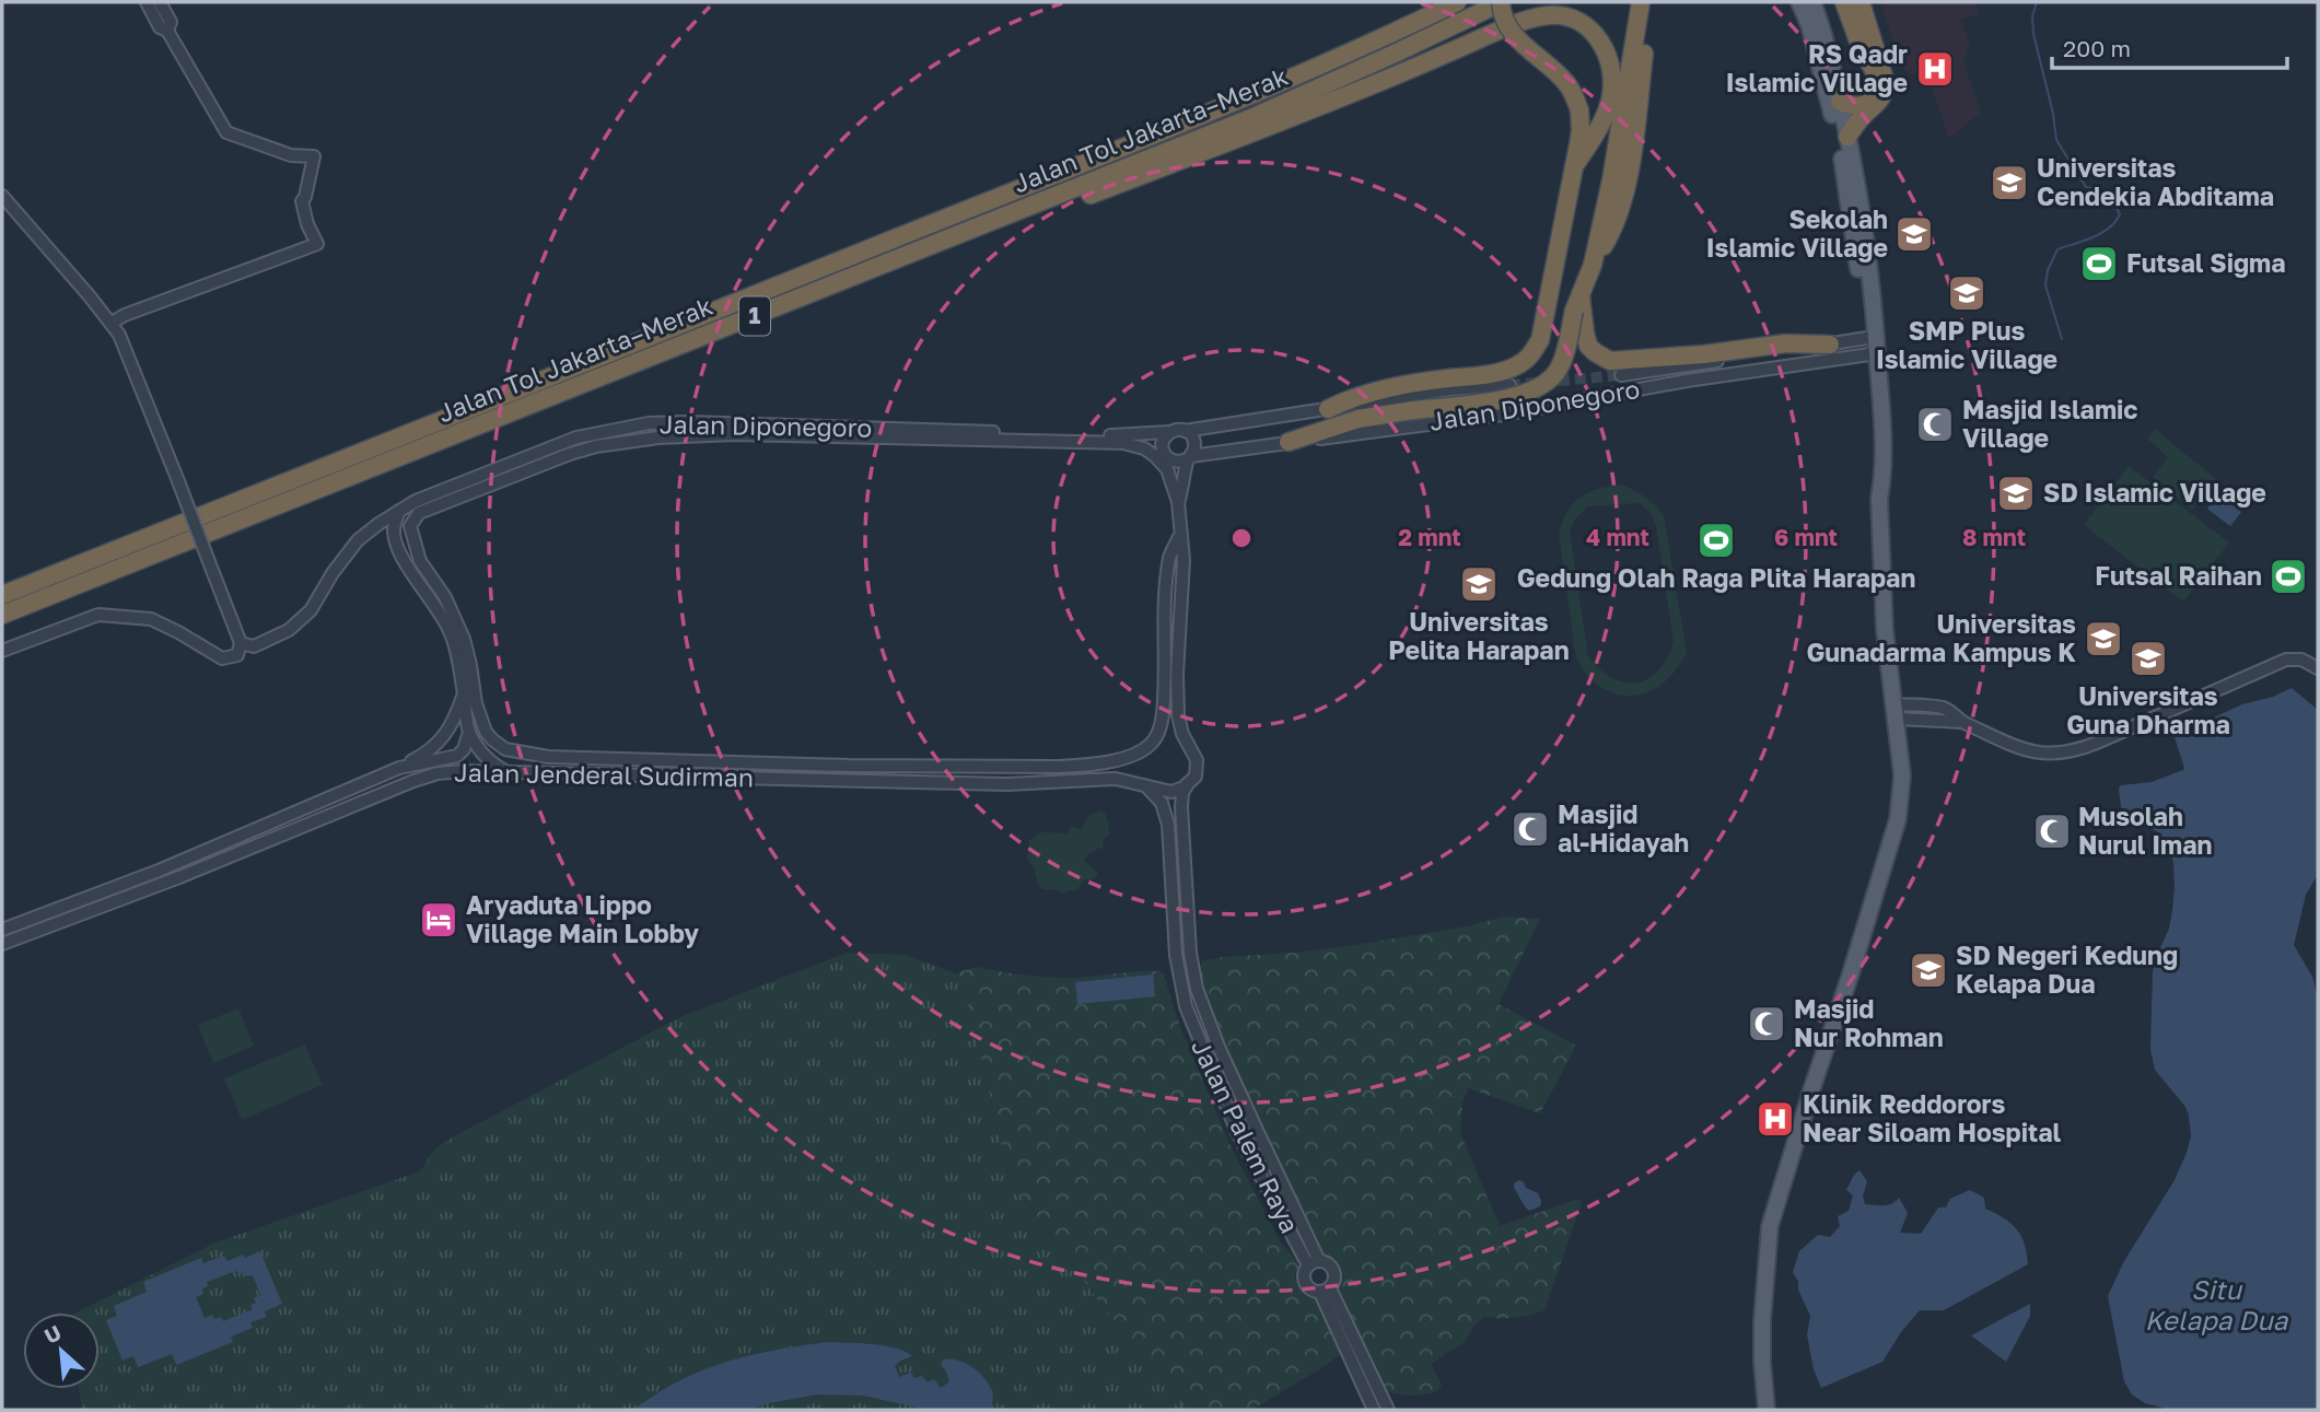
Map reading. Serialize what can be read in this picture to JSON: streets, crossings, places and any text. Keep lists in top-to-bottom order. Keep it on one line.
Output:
{"streets":{"highway":["Jalan Tol Jakarta–Merak","1"],"street":["Jalan Diponegoro","Jalan Jenderal Sudirman","Jalan Palem Raya"]},"crossings":[["Jalan Diponegoro","Jalan Jenderal Sudirman"],["Jalan Diponegoro","Jalan Palem Raya"],["Jalan Jenderal Sudirman","Jalan Palem Raya"]],"water":["Situ Kelapa Dua"],"places":{"hospital":["RS Qadr Islamic Village","Klinik Reddorors Near Siloam Hospital"],"school or university":["Universitas Cendekia Abditama","Sekolah Islamic Village","SMP Plus Islamic Village","SD Islamic Village","Universitas Pelita Harapan","Universitas Gunadarma Kampus K","Universitas Guna Dharma","SD Negeri Kedung Kelapa Dua"],"sports":["Futsal Sigma","Gedung Olah Raga Plita Harapan","Futsal Raihan"],"mosque":["Masjid Islamic Village","Masjid al-Hidayah","Musolah Nurul Iman","Masjid Nur Rohman"],"hotel":["Aryaduta Lippo Village Main Lobby"]},"scale_bar":"200 m","north":"top left","rings":["2 mnt","4 mnt","6 mnt","8 mnt"]}
